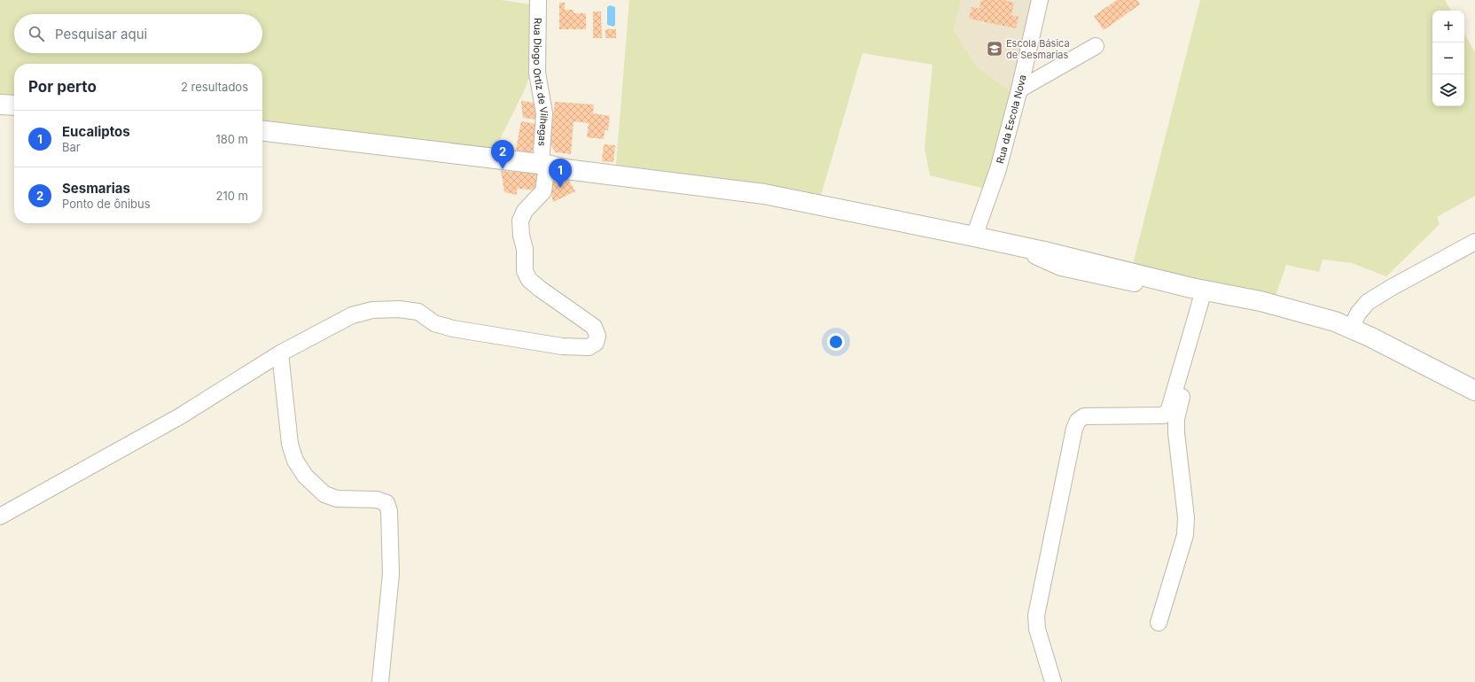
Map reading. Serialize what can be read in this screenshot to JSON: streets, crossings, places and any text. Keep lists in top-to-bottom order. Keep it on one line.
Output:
{"streets":{"street":["Rua Diogo Ortiz de Vilhegas","Rua da Escola Nova"]},"places":{"school or university":["Escola Básica de Sesmarias"]},"page":{"map_buttons":["+","−"],"search":"Pesquisar aqui","heading":["Por perto","2 resultados"],"list":[{"mark":"1","name":"Eucaliptos","note":"Bar","value":"180 m"},{"mark":"2","name":"Sesmarias","note":"Ponto de ônibus","value":"210 m"}],"pins":["2","1"]}}
